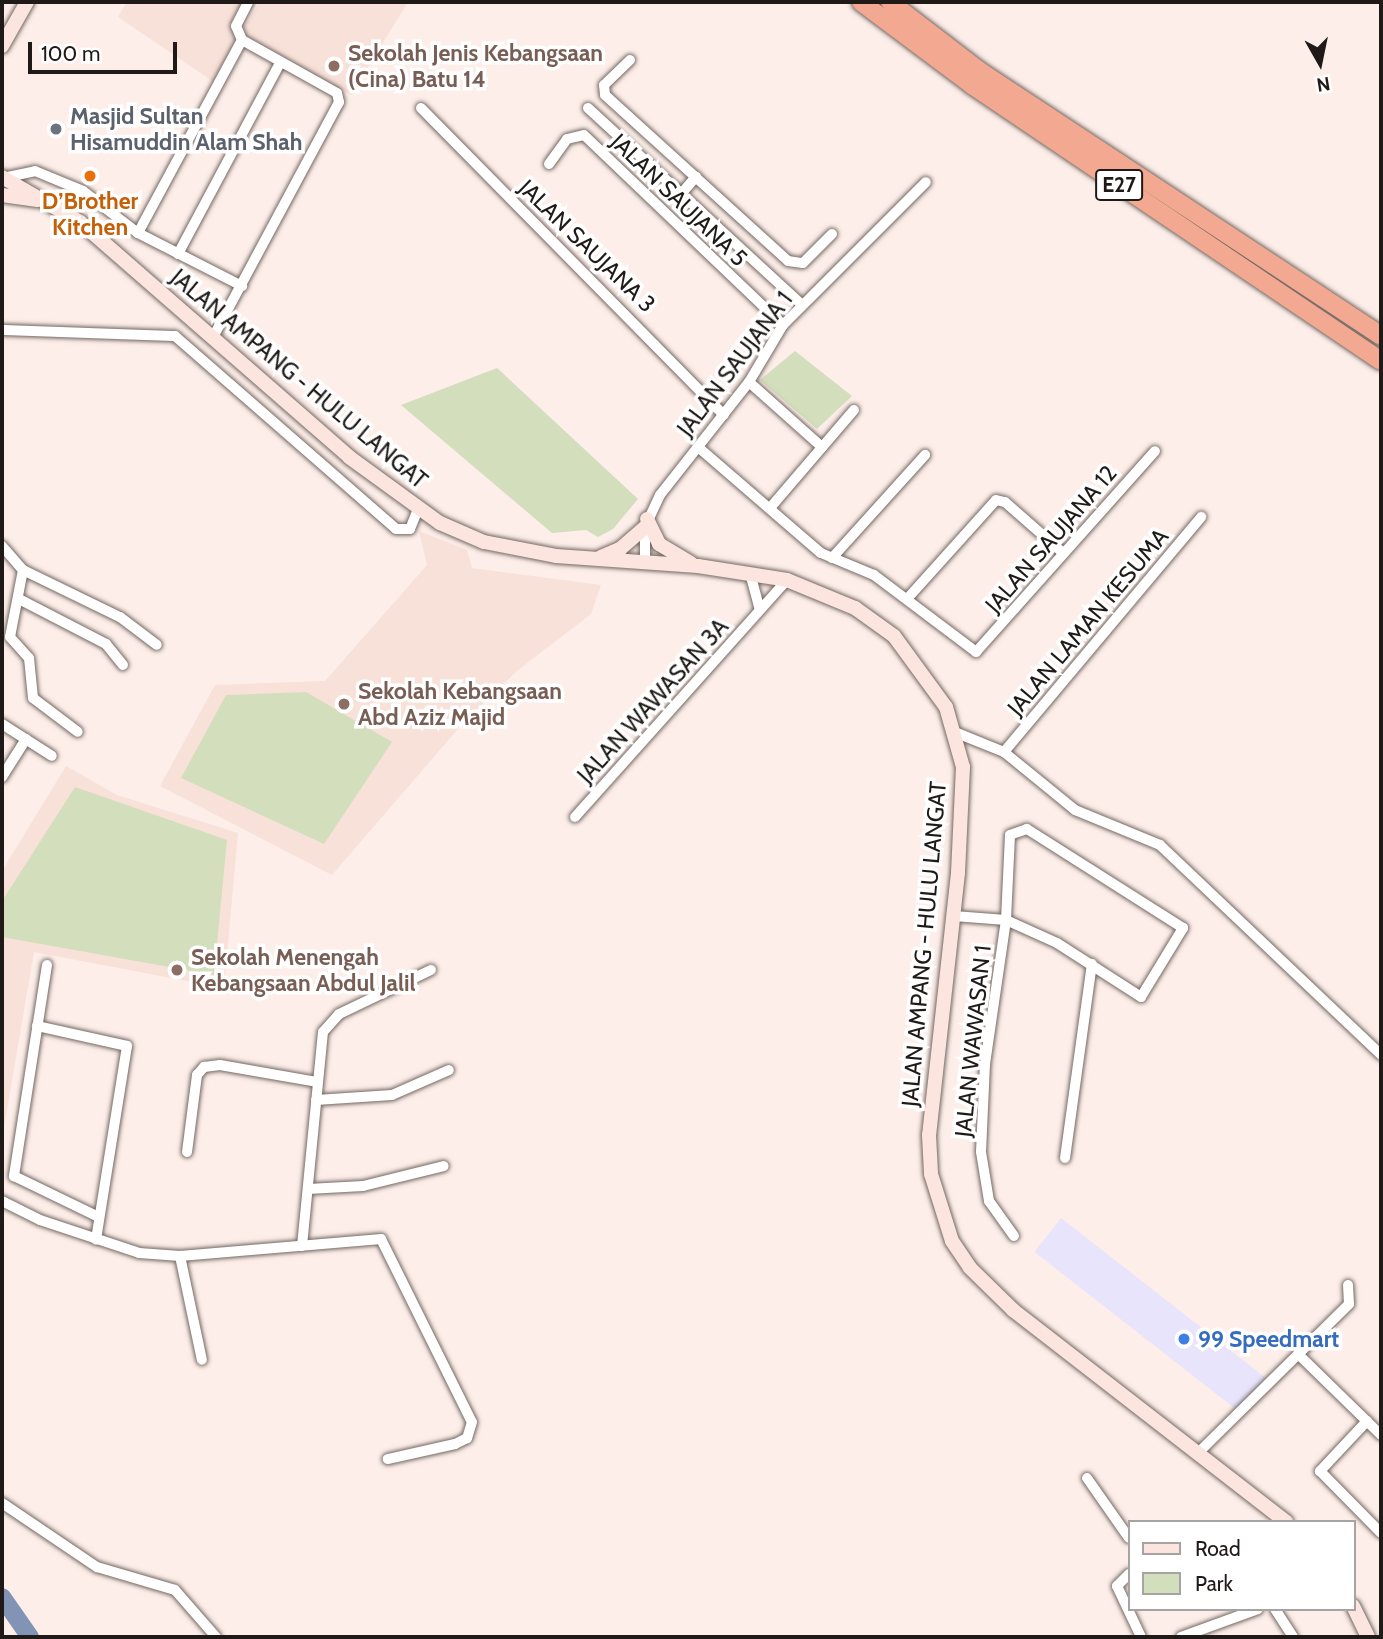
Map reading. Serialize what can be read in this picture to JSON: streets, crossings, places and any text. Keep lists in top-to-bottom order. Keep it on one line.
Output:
{"streets":{"highway":["E27"],"street":["JALAN SAUJANA 5","JALAN SAUJANA 3","JALAN SAUJANA 1","JALAN AMPANG - HULU LANGAT","JALAN SAUJANA 12","JALAN LAMAN KESUMA","JALAN WAWASAN 3A","JALAN WAWASAN 1"]},"crossings":[["JALAN SAUJANA 5","JALAN SAUJANA 1"],["JALAN SAUJANA 3","JALAN SAUJANA 1"],["JALAN AMPANG - HULU LANGAT","JALAN WAWASAN 3A"]],"places":["Sekolah Jenis Kebangsaan (Cina) Batu 14","Masjid Sultan Hisamuddin Alam Shah","D’Brother Kitchen","Sekolah Kebangsaan Abd Aziz Majid","Sekolah Menengah Kebangsaan Abdul Jalil","99 Speedmart"],"legend":["Road","Park"],"scale_bar":"100 m","north":"bottom"}
